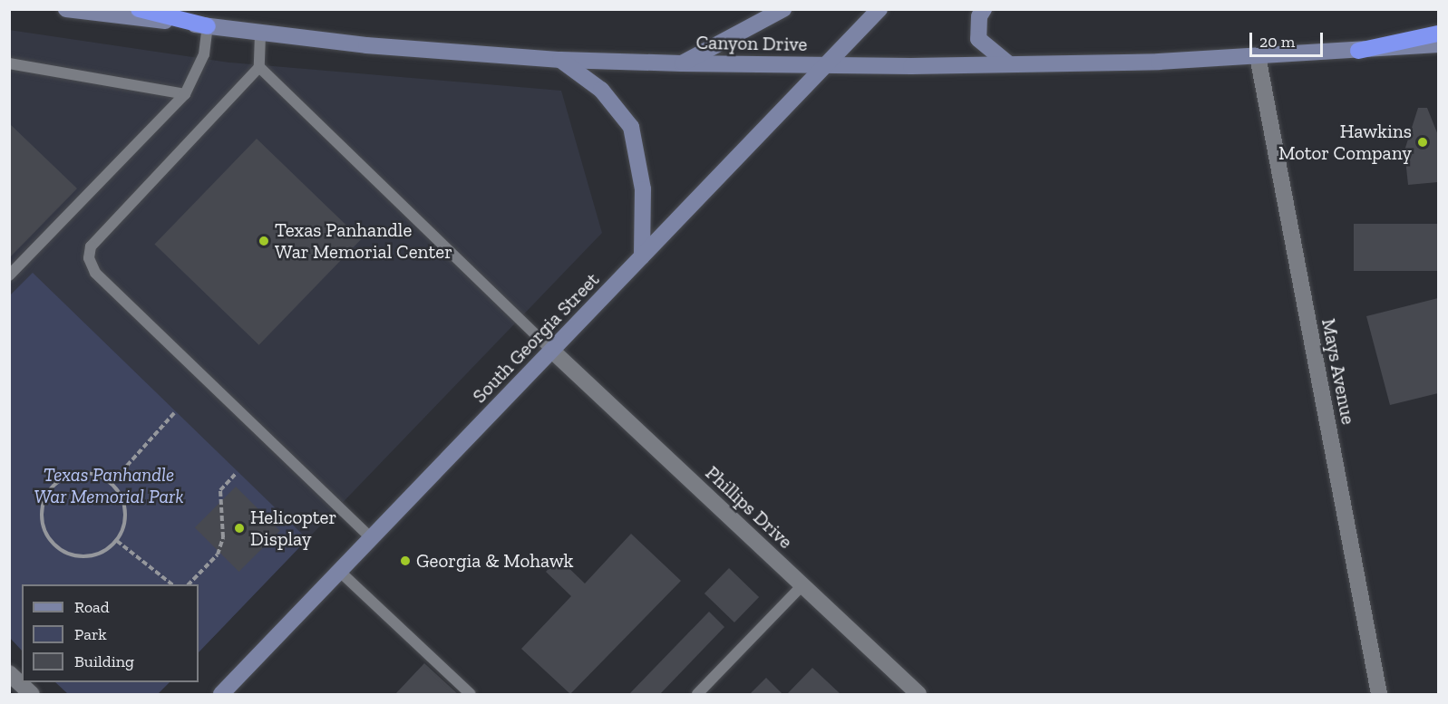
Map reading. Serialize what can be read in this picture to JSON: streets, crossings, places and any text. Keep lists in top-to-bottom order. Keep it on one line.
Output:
{"streets":{"main road":["Canyon Drive","South Georgia Street"],"street":["Mays Avenue","Phillips Drive"]},"crossings":[["Canyon Drive","South Georgia Street"],["Canyon Drive","Mays Avenue"],["South Georgia Street","Phillips Drive"]],"parks":["Texas Panhandle War Memorial Park"],"places":["Hawkins Motor Company","Texas Panhandle War Memorial Center","Helicopter Display","Georgia & Mohawk"],"legend":["Road","Park","Building"],"scale_bar":"20 m"}
